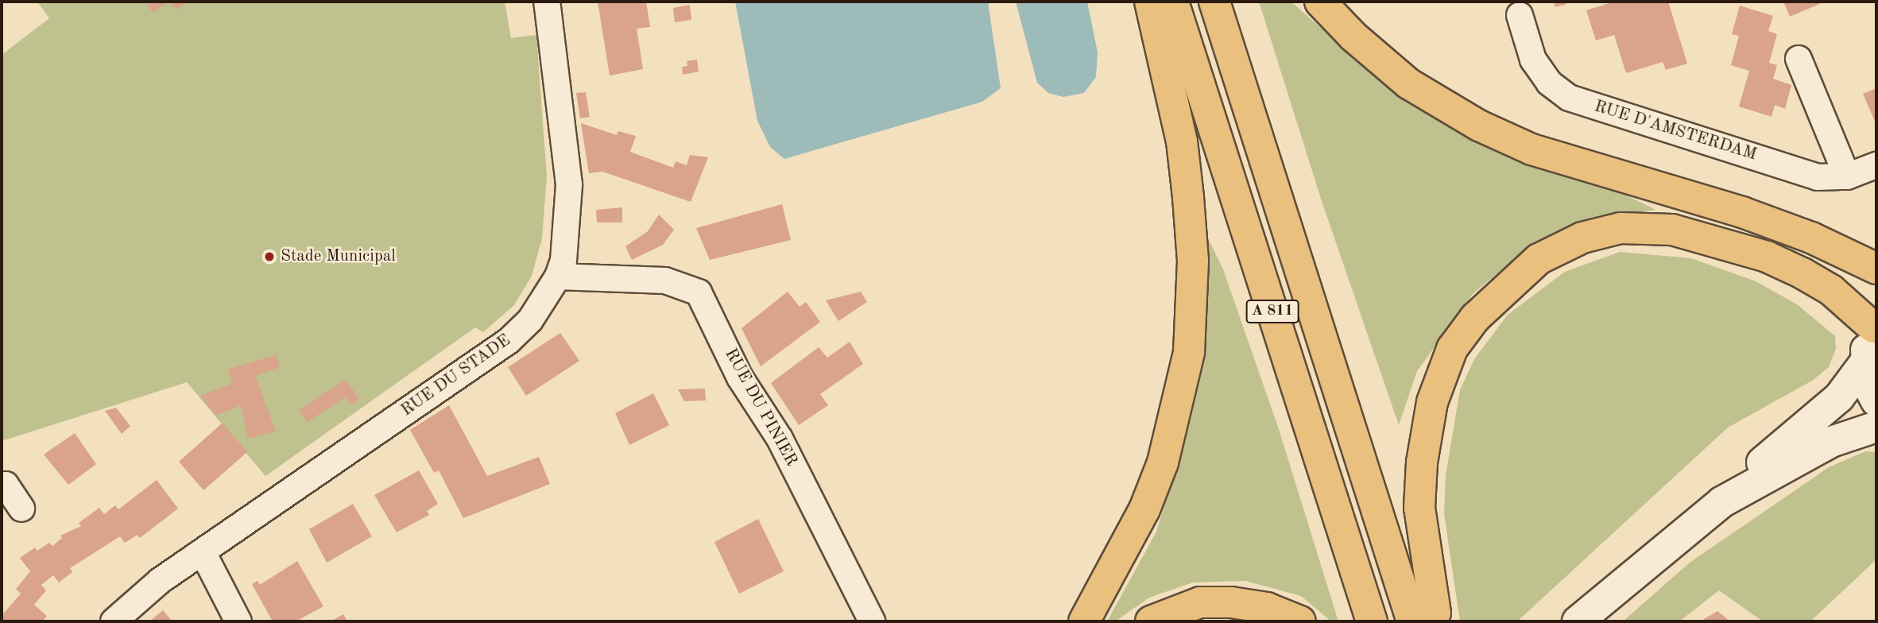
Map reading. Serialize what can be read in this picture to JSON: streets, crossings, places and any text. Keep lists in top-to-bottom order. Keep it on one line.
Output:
{"streets":{"highway":["A 811"],"street":["RUE D'AMSTERDAM","RUE DU STADE","RUE DU PINIER"]},"crossings":[["RUE DU STADE","RUE DU PINIER"]],"places":["Stade Municipal"]}
